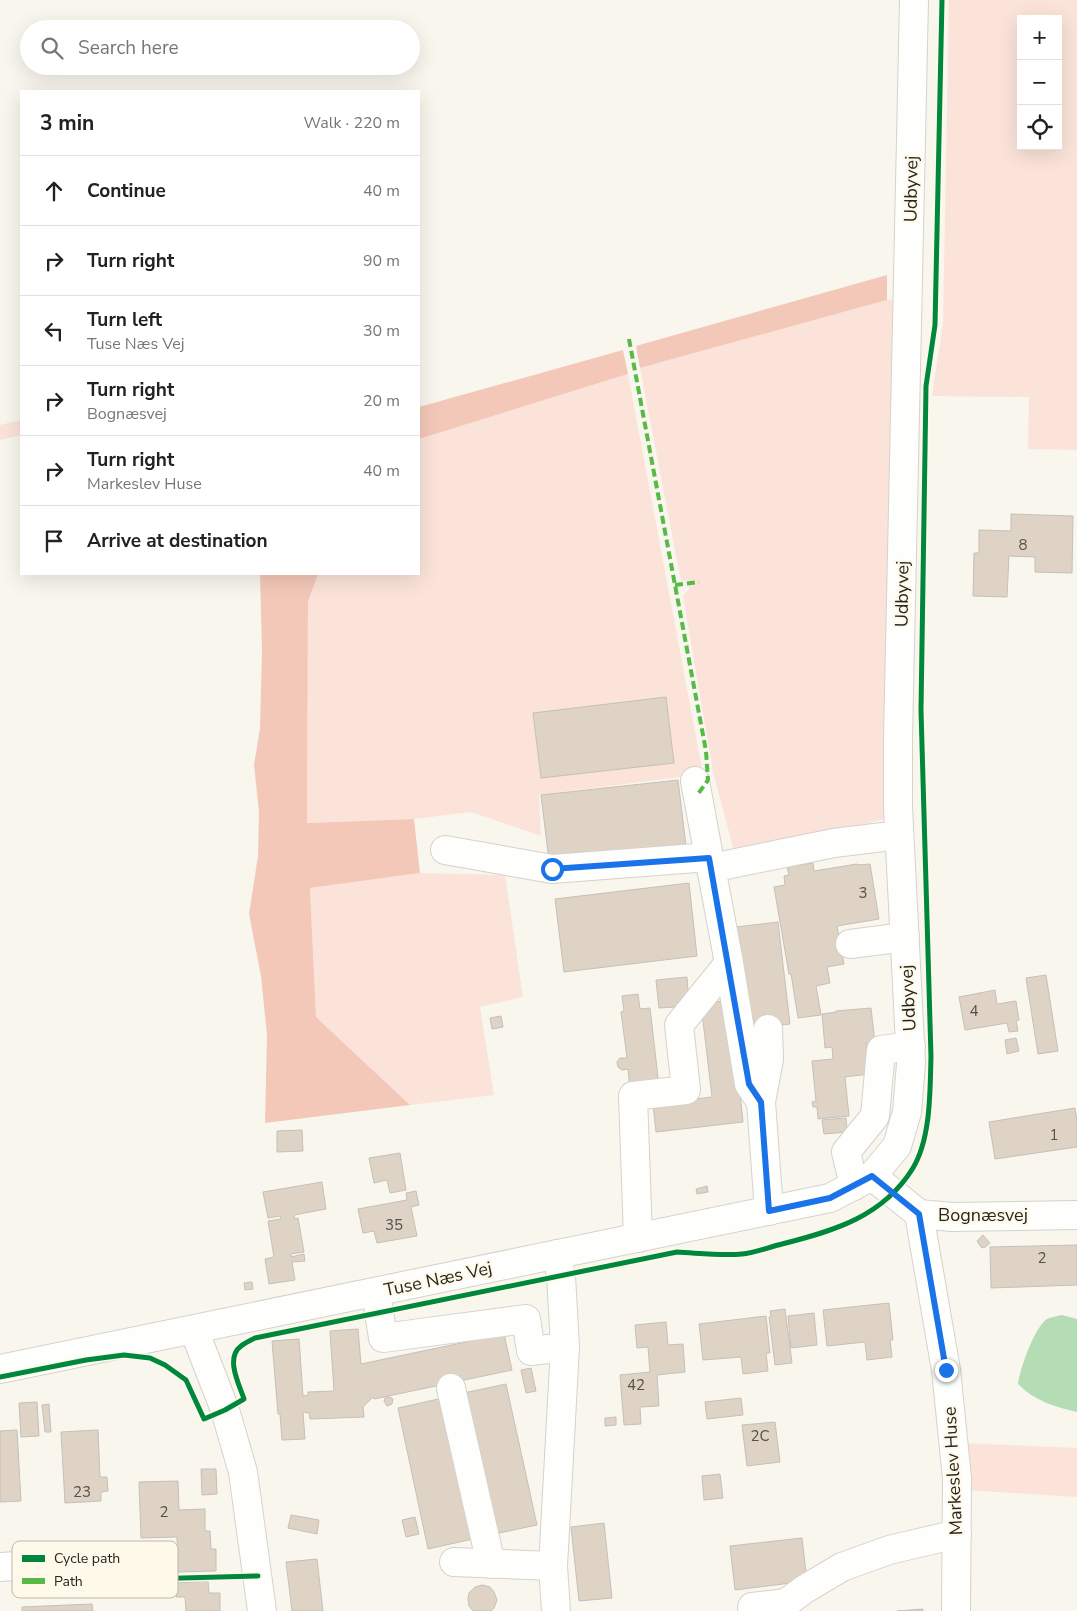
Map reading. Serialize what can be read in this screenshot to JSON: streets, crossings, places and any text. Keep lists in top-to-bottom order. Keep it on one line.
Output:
{"streets":{"street":["Udbyvej","Bognæsvej","Tuse Næs Vej","Markeslev Huse"]},"crossings":[["Udbyvej","Bognæsvej"],["Udbyvej","Tuse Næs Vej"],["Bognæsvej","Tuse Næs Vej"],["Bognæsvej","Markeslev Huse"]],"house_numbers":["8","3","4","1","35","2","42","2C","23","2"],"legend":["Cycle path","Path"],"page":{"map_buttons":["+","−"],"search":"Search here","heading":["3 min","Walk · 220 m"],"list":[["Continue","40 m"],["Turn right","90 m"],["Turn left","Tuse Næs Vej","30 m"],["Turn right","Bognæsvej","20 m"],["Turn right","Markeslev Huse","40 m"],"Arrive at destination"]}}
